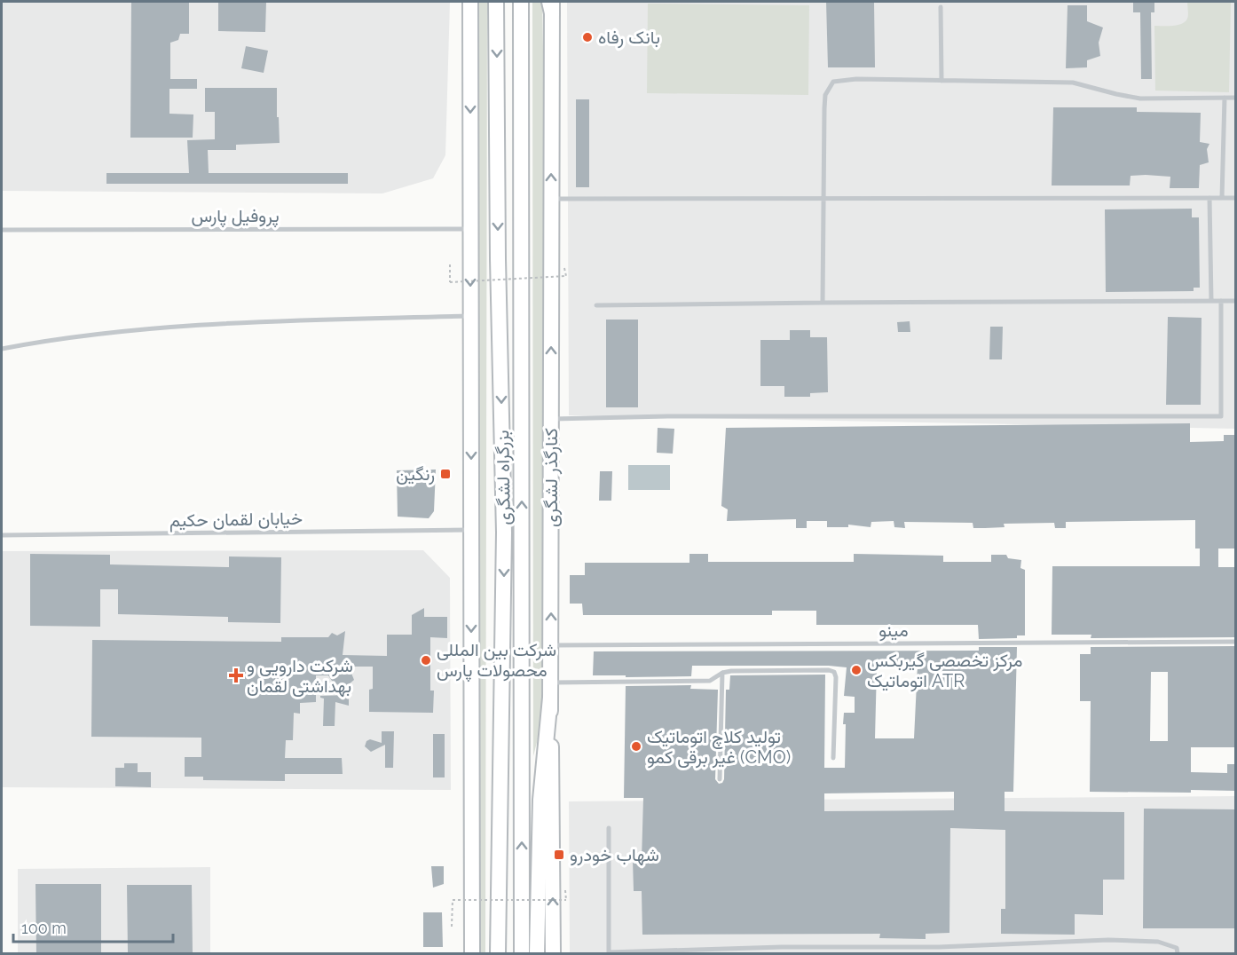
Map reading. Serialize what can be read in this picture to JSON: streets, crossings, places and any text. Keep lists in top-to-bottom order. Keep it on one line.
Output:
{"streets":{"main road":["بزرگراه لشگری","کنارگذر لشگری"],"lane":["پروفیل پارس","خیابان لقمان حکیم","مینو"]},"crossings":[["کنارگذر لشگری","مینو"]],"places":{"other":["بانک رفاه","شرکت بین المللی محصولات پارس","مرکز تخصصی گیربکس اتوماتیک ATR","تولید کلاچ اتوماتیک غیر برقی کمو (CMO)"],"transit":["رنگین","شهاب خودرو"],"health":["شرکت دارویی و بهداشتی لقمان"]},"scale_bar":"100 m"}
